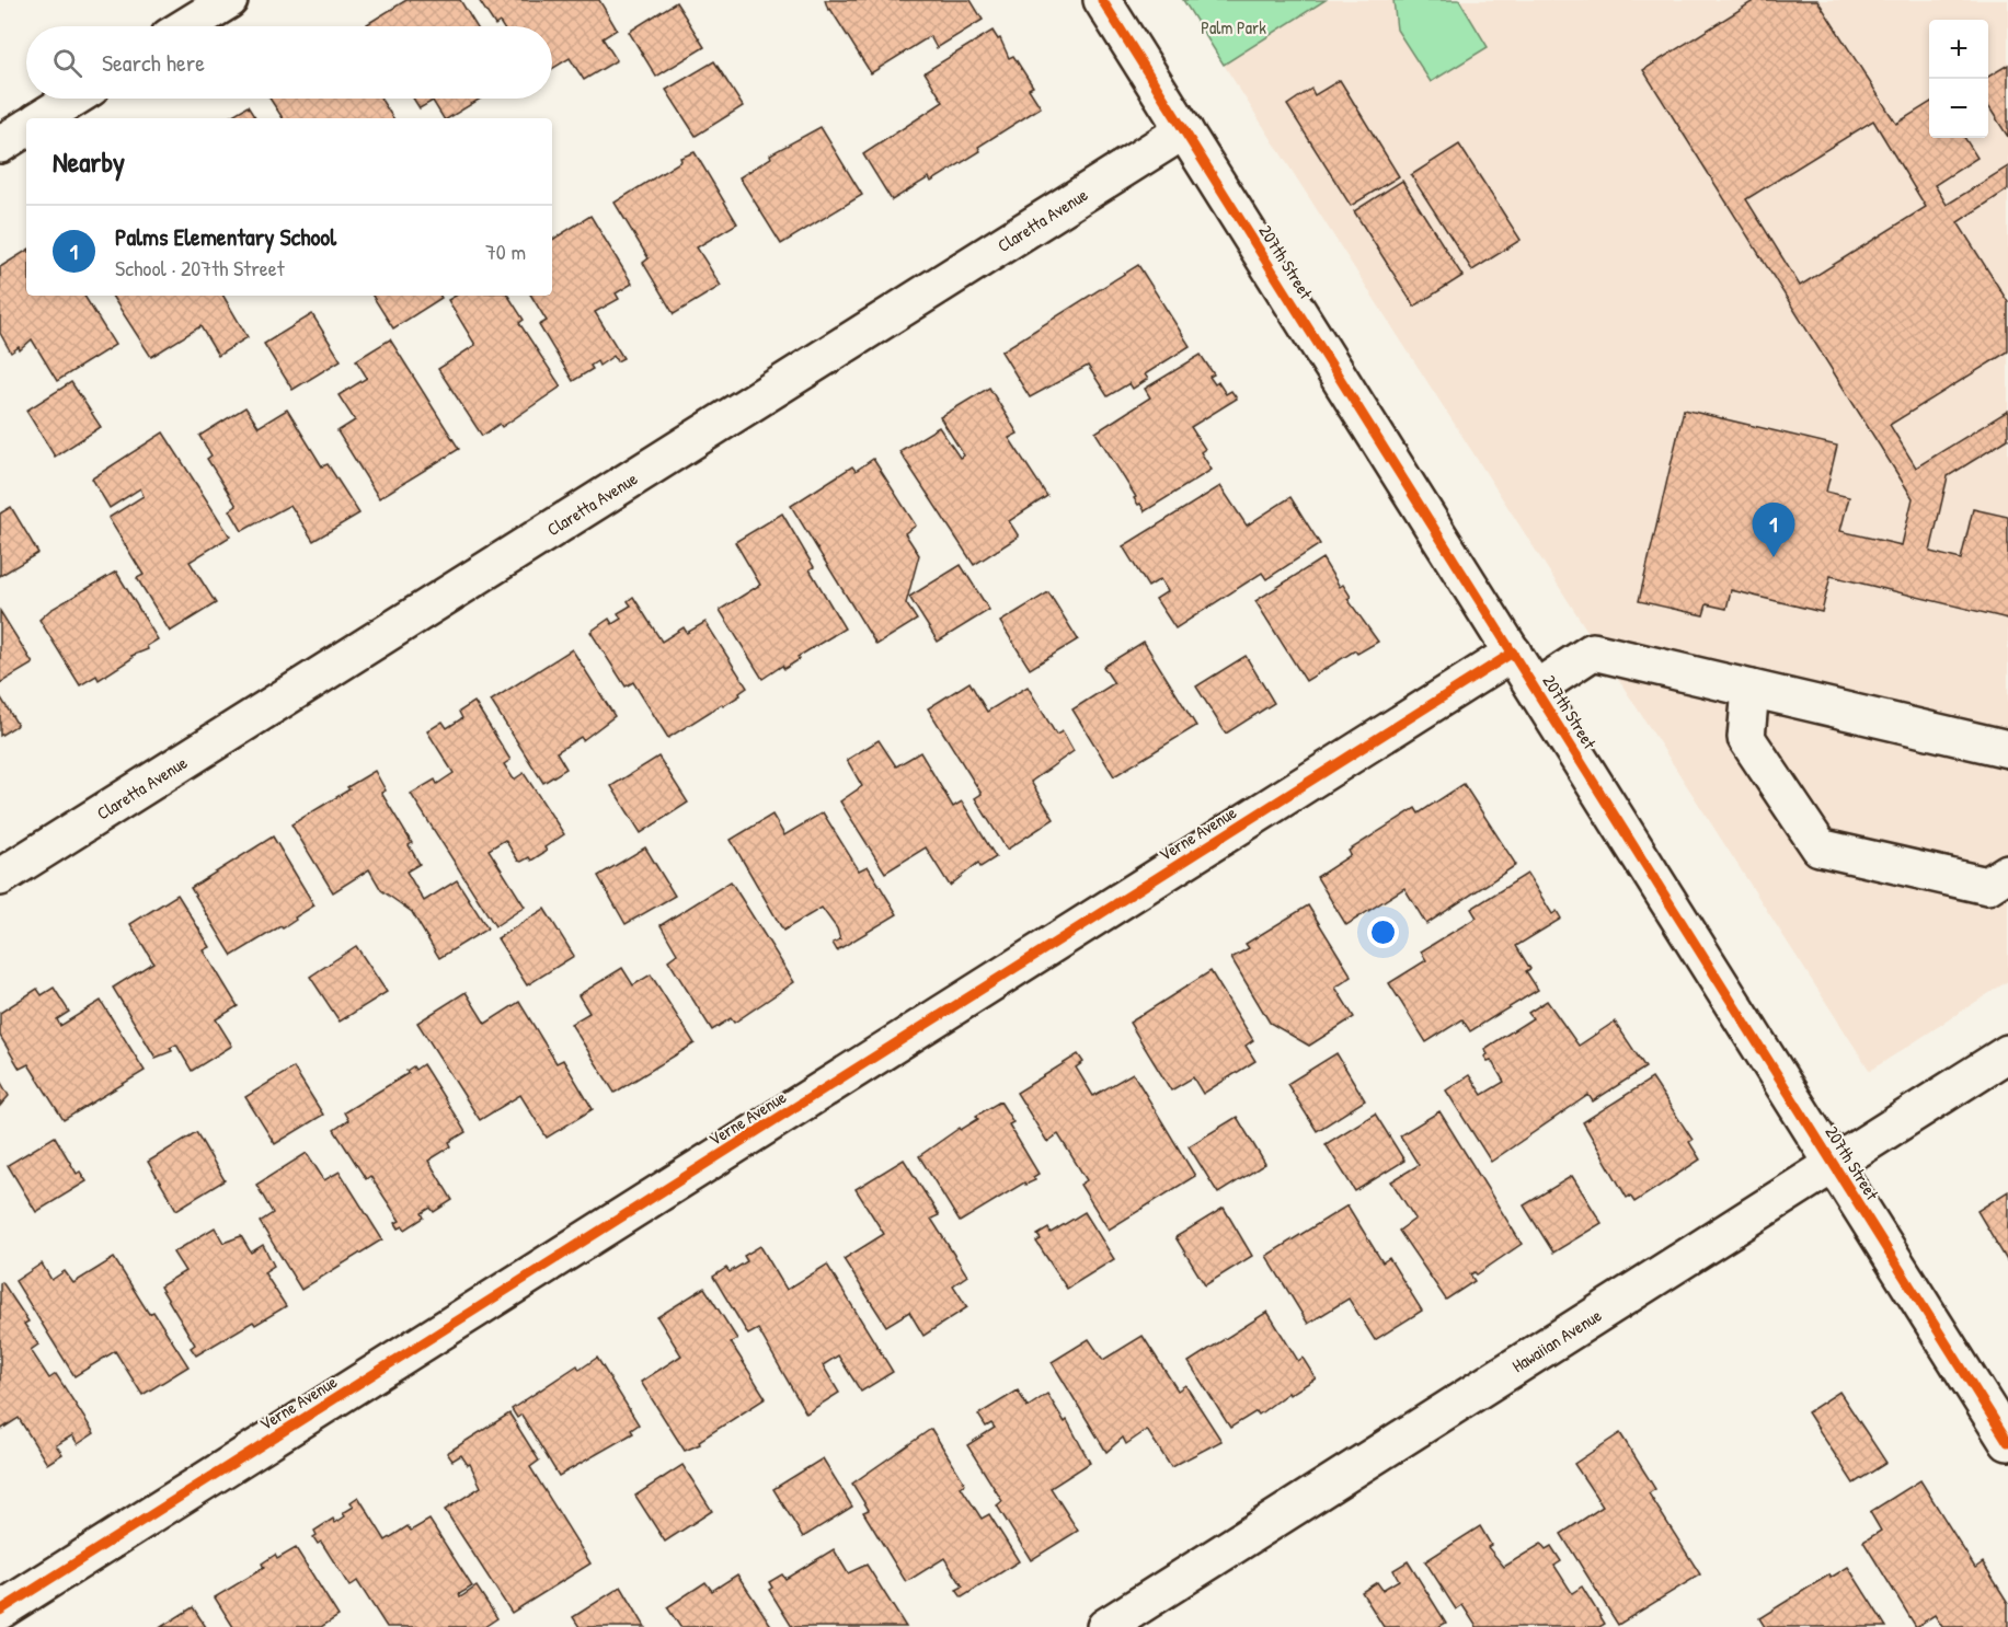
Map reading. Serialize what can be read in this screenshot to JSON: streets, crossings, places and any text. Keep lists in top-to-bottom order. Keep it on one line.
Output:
{"streets":{"street":["Claretta Avenue","207th Street","Verne Avenue","Hawaiian Avenue"]},"crossings":[["Claretta Avenue","207th Street"],["207th Street","Verne Avenue"],["207th Street","Hawaiian Avenue"]],"parks":["Palm Park"],"page":{"map_buttons":["+","−"],"search":"Search here","heading":"Nearby","list":[{"mark":"1","name":"Palms Elementary School","note":"School · 207th Street","value":"70 m"}],"pins":"1"}}
